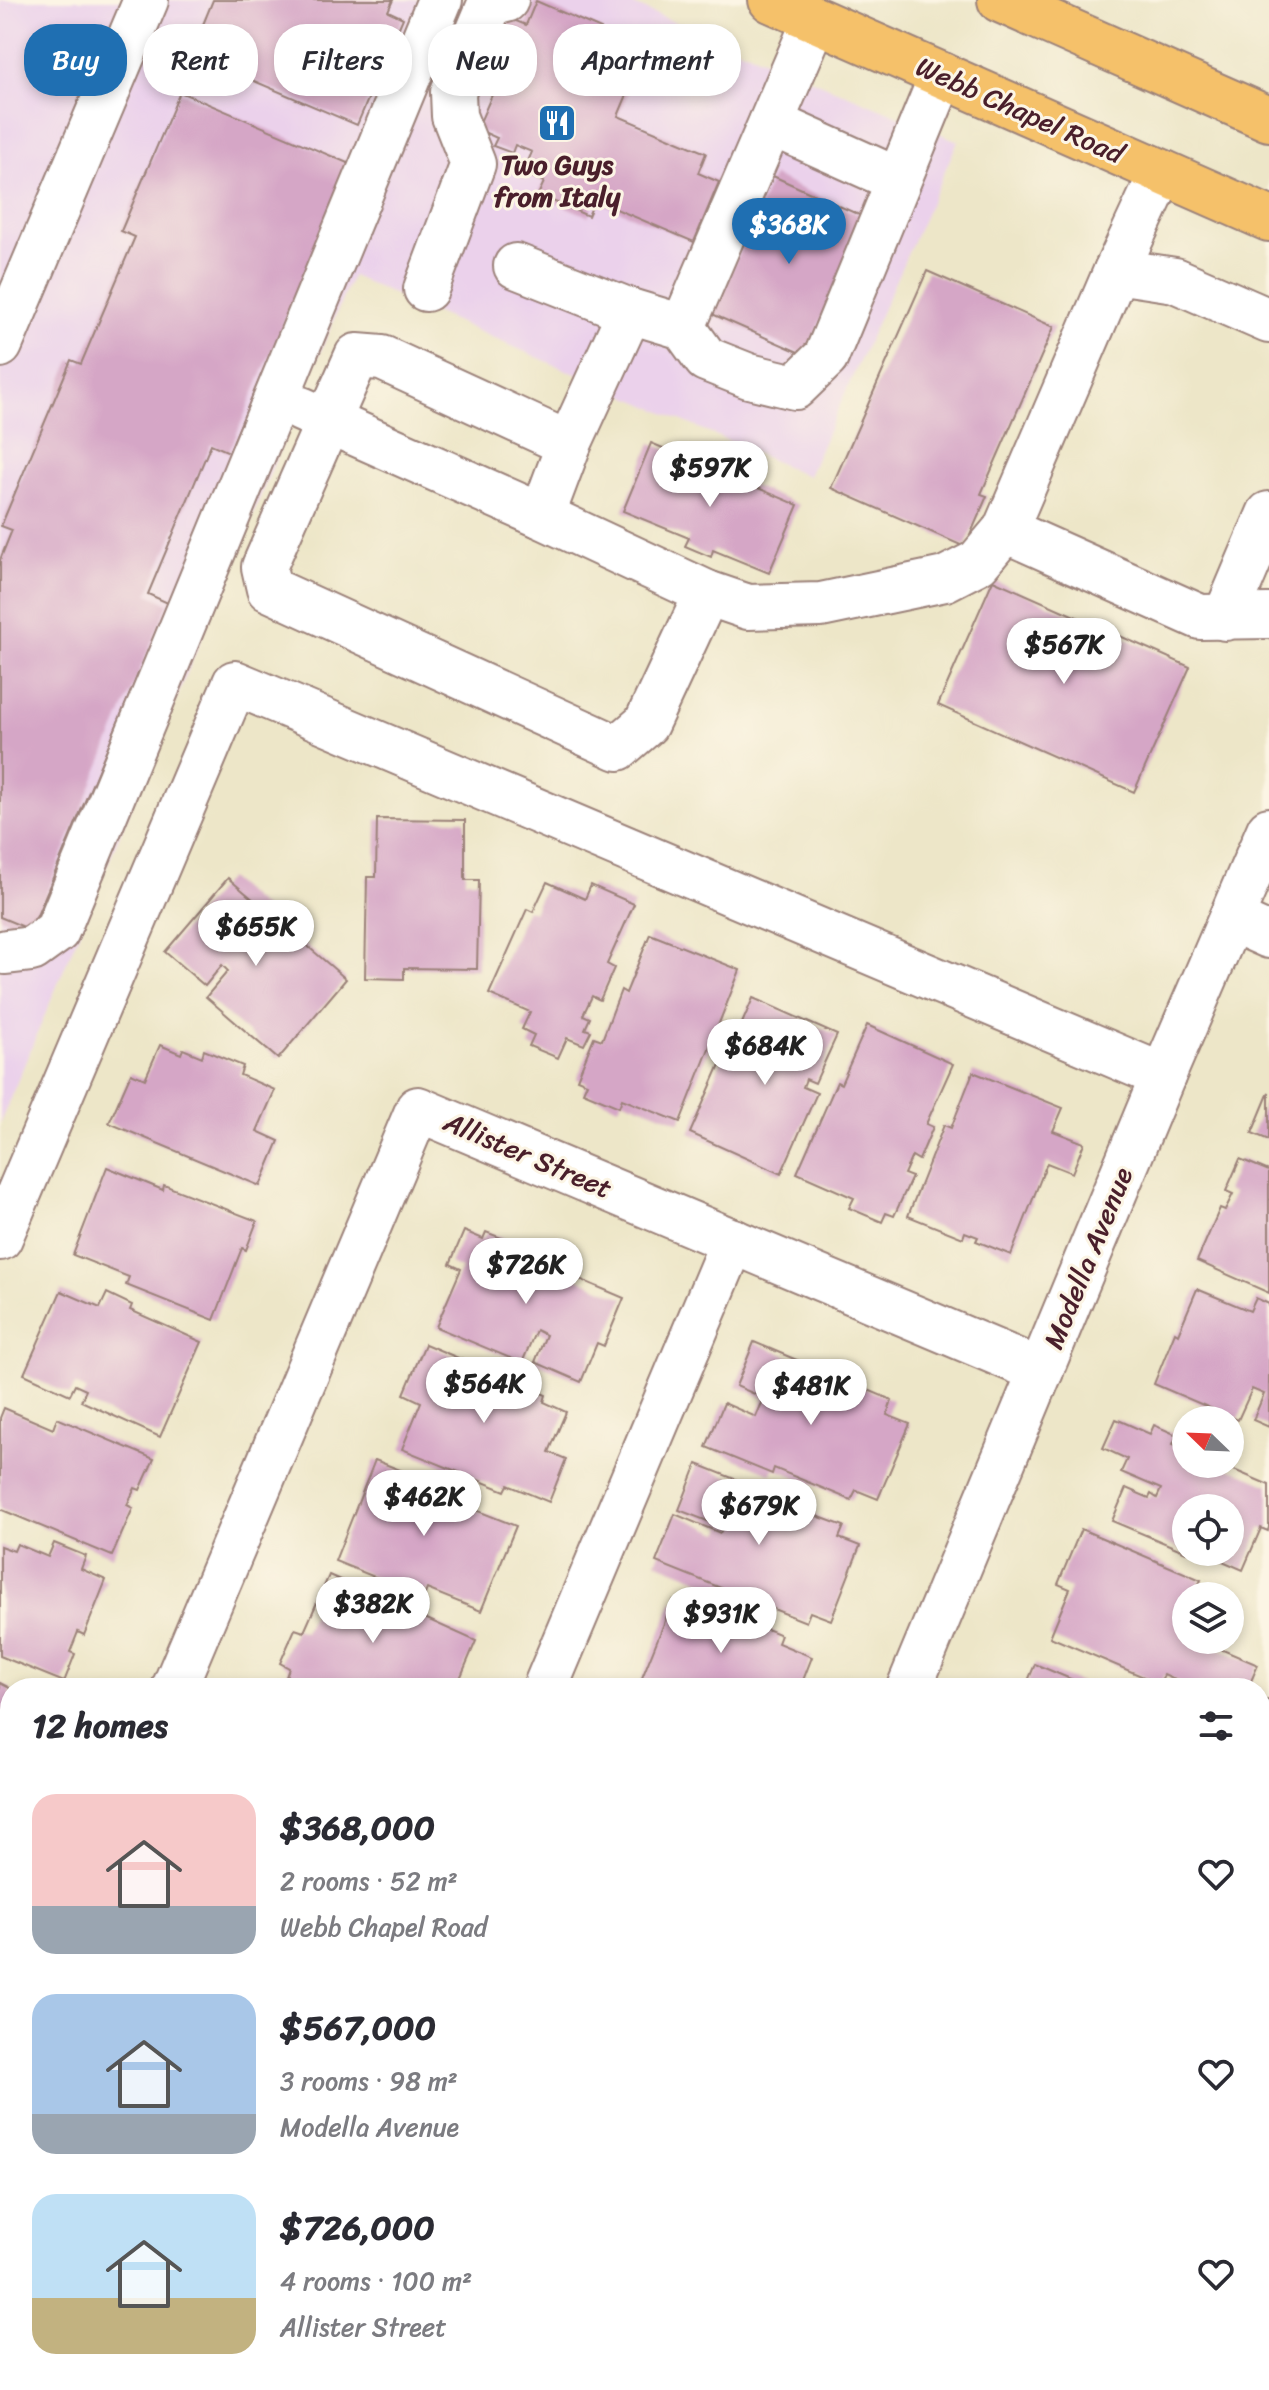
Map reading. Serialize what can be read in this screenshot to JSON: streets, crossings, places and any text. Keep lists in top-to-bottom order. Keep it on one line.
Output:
{"streets":{"main road":["Webb Chapel Road"],"street":["Allister Street","Modella Avenue"]},"crossings":[["Allister Street","Modella Avenue"]],"places":{"restaurant":["Two Guys from Italy"]},"north":"top left","page":{"chip":["Buy","Rent","Filters","New","Apartment"],"price":["$368K","$597K","$567K","$655K","$684K","$726K","$564K","$481K","$462K","$679K","$382K","$931K"],"heading":"12 homes","list":[{"name":"$368,000","note":"2 rooms · 52 m² · Webb Chapel Road"},{"name":"$567,000","note":"3 rooms · 98 m² · Modella Avenue"},{"name":"$726,000","note":"4 rooms · 100 m² · Allister Street"}]}}
